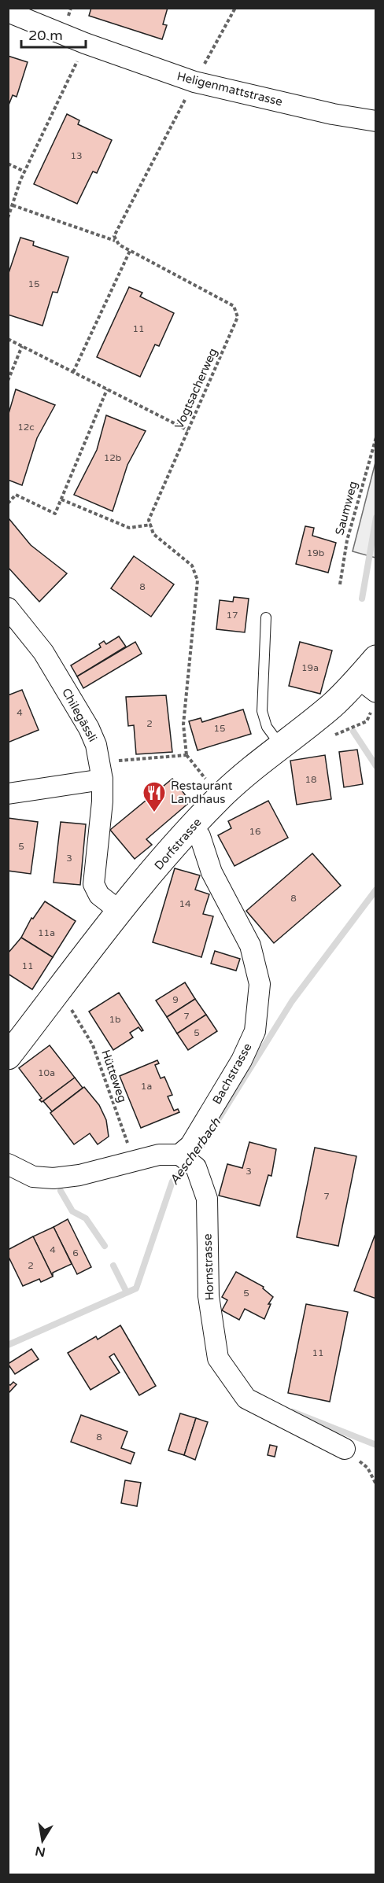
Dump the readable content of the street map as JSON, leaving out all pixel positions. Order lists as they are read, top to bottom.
{
  "streets": {
    "street": [
      "Heligenmattstrasse",
      "Chilegässli",
      "Dorfstrasse",
      "Bachstrasse",
      "Hornstrasse"
    ],
    "path": ["Vogtsacherweg", "Saumweg", "Hütteweg"]
  },
  "crossings": [
    ["Chilegässli", "Dorfstrasse"],
    ["Dorfstrasse", "Bachstrasse"],
    ["Bachstrasse", "Hornstrasse"]
  ],
  "water": ["Aescherbach"],
  "places": {
    "restaurant": ["Restaurant Landhaus"]
  },
  "house_numbers": [
    "13",
    "15",
    "11",
    "12c",
    "12b",
    "19b",
    "8",
    "17",
    "19a",
    "4",
    "2",
    "15",
    "18",
    "16",
    "5",
    "3",
    "8",
    "14",
    "11a",
    "11",
    "9",
    "7",
    "1b",
    "5",
    "10a",
    "1a",
    "3",
    "7",
    "4",
    "6",
    "2",
    "5",
    "11",
    "8"
  ],
  "scale_bar": "20 m",
  "north": "bottom"
}
